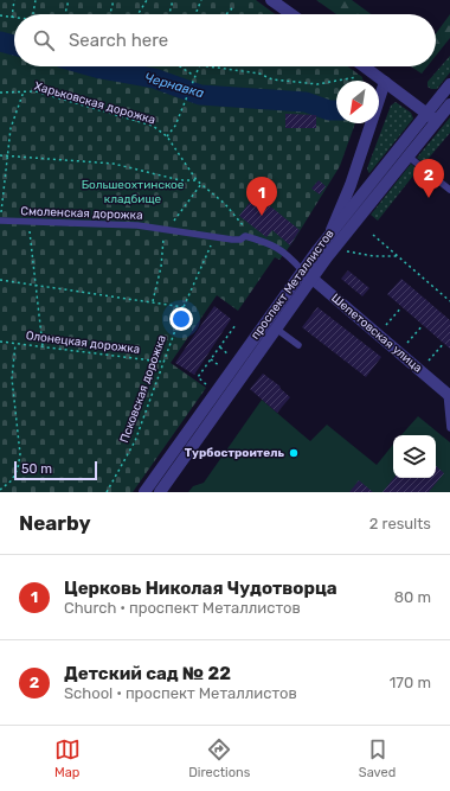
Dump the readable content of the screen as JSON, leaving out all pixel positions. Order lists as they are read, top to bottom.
{
  "streets": {
    "street": ["проспект Металлистов", "Шепетовская улица"],
    "lane": ["Смоленская дорожка"],
    "path": ["Харьковская дорожка", "Олонецкая дорожка", "Псковская дорожка"]
  },
  "crossings": [
    ["Харьковская дорожка", "Смоленская дорожка"],
    ["Смоленская дорожка", "Псковская дорожка"],
    ["проспект Металлистов", "Шепетовская улица"],
    ["Олонецкая дорожка", "Псковская дорожка"]
  ],
  "water": ["Чернавка"],
  "parks": ["Большеохтинское кладбище"],
  "places": ["Турбостроитель"],
  "scale_bar": "50 m",
  "north": "bottom left",
  "page": {
    "search": "Search here",
    "pins": ["2", "1"],
    "scale": "50 m",
    "heading": ["Nearby", "2 results"],
    "list": [
      {
        "mark": "1",
        "name": "Церковь Николая Чудотворца",
        "note": "Church · проспект Металлистов",
        "value": "80 m"
      },
      {
        "mark": "2",
        "name": "Детский сад № 22",
        "note": "School · проспект Металлистов",
        "value": "170 m"
      }
    ],
    "nav": ["Map", "Directions", "Saved"]
  }
}
